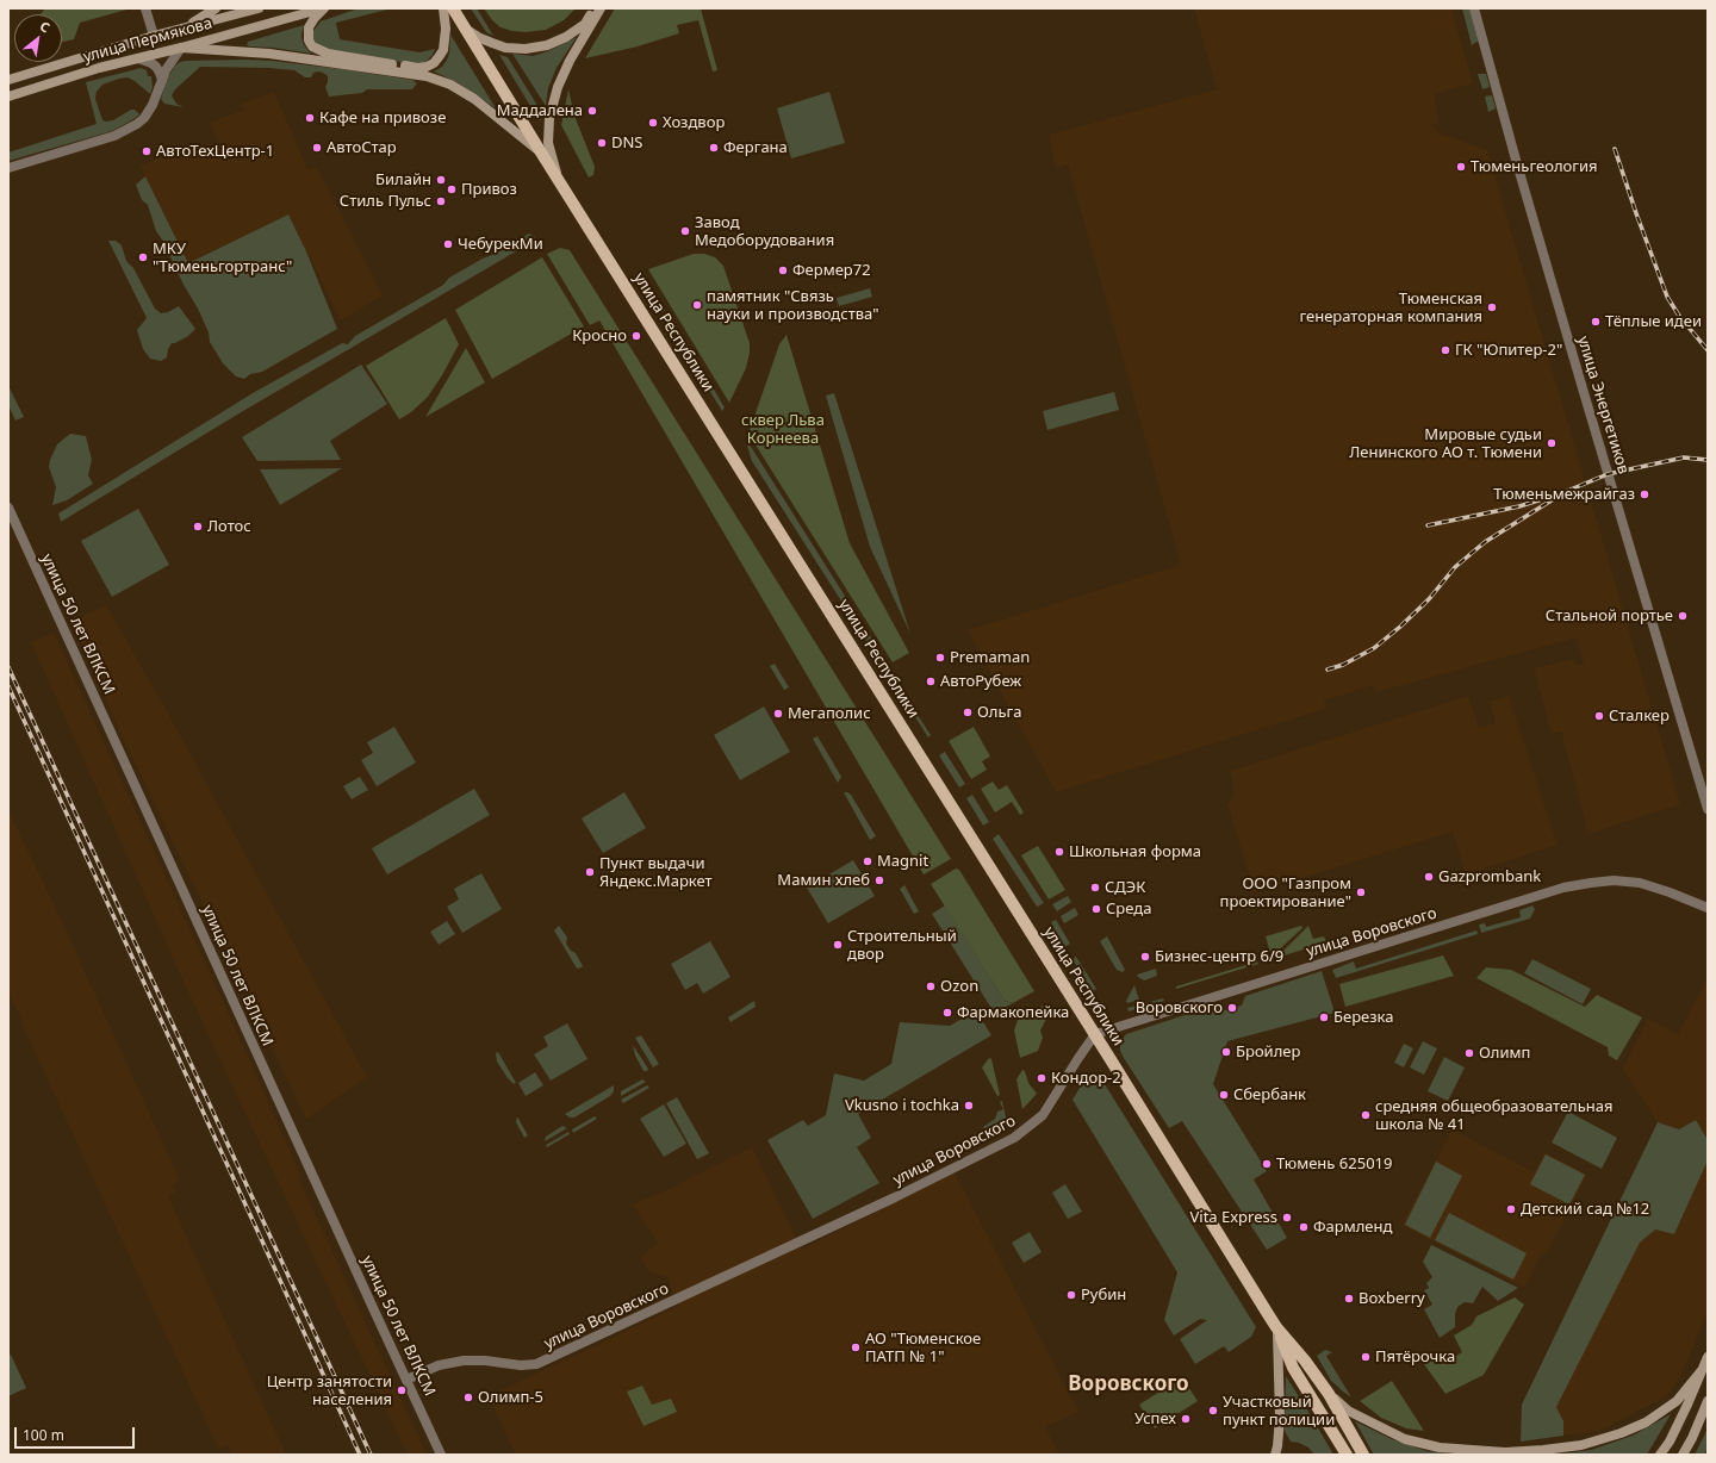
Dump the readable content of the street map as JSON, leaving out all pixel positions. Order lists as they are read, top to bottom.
{
  "streets": {
    "main road": ["улица Пермякова", "улица Республики"],
    "street": ["улица Энергетиков", "улица 50 лет ВЛКСМ", "улица Воровского"]
  },
  "crossings": [
    ["улица Республики", "улица Воровского"],
    ["улица 50 лет ВЛКСМ", "улица Воровского"]
  ],
  "districts": ["Воровского"],
  "parks": ["сквер Льва Корнеева"],
  "places": [
    "Маддалена",
    "Кафе на привозе",
    "Хоздвор",
    "DNS",
    "АвтоСтар",
    "Фергана",
    "АвтоТехЦентр-1",
    "Тюменьгеология",
    "Билайн",
    "Привоз",
    "Стиль Пульс",
    "Завод Медоборудования",
    "ЧебурекМи",
    "МКУ \"Тюменьгортранс\"",
    "Фермер72",
    "памятник \"Связь науки и производства\"",
    "Тюменская генераторная компания",
    "Тёплые идеи",
    "Кросно",
    "ГК \"Юпитер-2\"",
    "Мировые судьи Ленинского АО т. Тюмени",
    "Тюменьмежрайгаз",
    "Лотос",
    "Стальной портье",
    "Premaman",
    "АвтоРубеж",
    "Ольга",
    "Мегаполис",
    "Сталкер",
    "Школьная форма",
    "Magnit",
    "Пункт выдачи Яндекс.Маркет",
    "Gazprombank",
    "Мамин хлеб",
    "СДЭК",
    "ООО \"Газпром проектирование\"",
    "Среда",
    "Строительный двор",
    "Бизнес-центр 6/9",
    "Ozon",
    "Воровского",
    "Фармакопейка",
    "Березка",
    "Бройлер",
    "Олимп",
    "Кондор-2",
    "Сбербанк",
    "Vkusno i tochka",
    "средняя общеобразовательная школа № 41",
    "Тюмень 625019",
    "Детский сад №12",
    "Vita Express",
    "Фармленд",
    "Рубин",
    "Boxberry",
    "АО \"Тюменское ПАТП № 1\"",
    "Пятёрочка",
    "Центр занятости населения",
    "Олимп-5",
    "Участковый пункт полиции",
    "Успех"
  ],
  "scale_bar": "100 m",
  "north": "top right"
}
